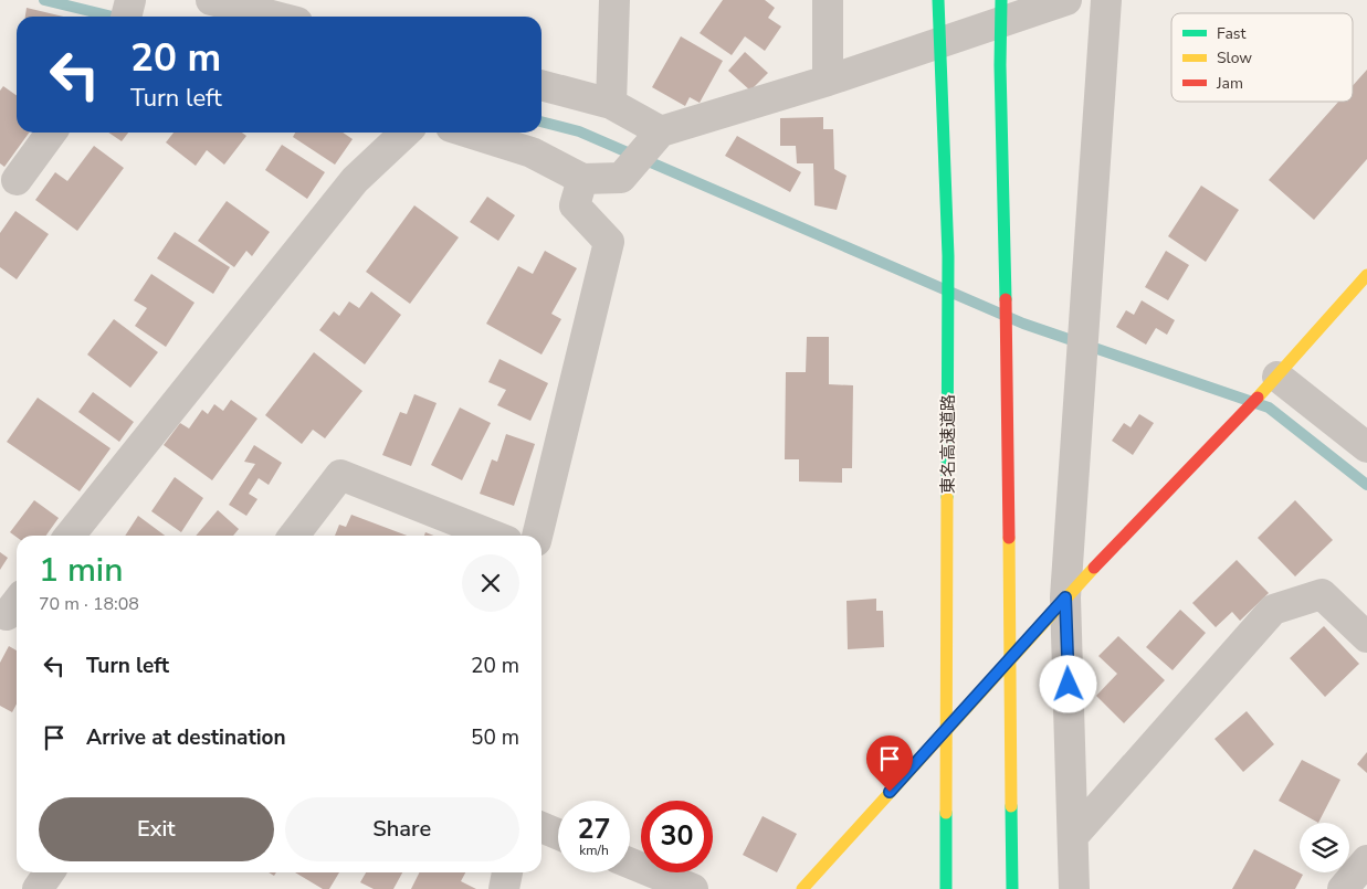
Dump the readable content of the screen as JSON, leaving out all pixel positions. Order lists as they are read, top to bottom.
{
  "streets": {
    "main road": ["東名高速道路"]
  },
  "legend": ["Fast", "Slow", "Jam"],
  "page": {
    "turn": ["20 m", "Turn left"],
    "heading": ["1 min", "70 m · 18:08"],
    "list": [
      {
        "name": "Turn left",
        "value": "20 m"
      },
      {
        "name": "Arrive at destination",
        "value": "50 m"
      }
    ],
    "buttons": ["Exit", "Share"],
    "speed": "27 km/h",
    "limit": "30"
  }
}
